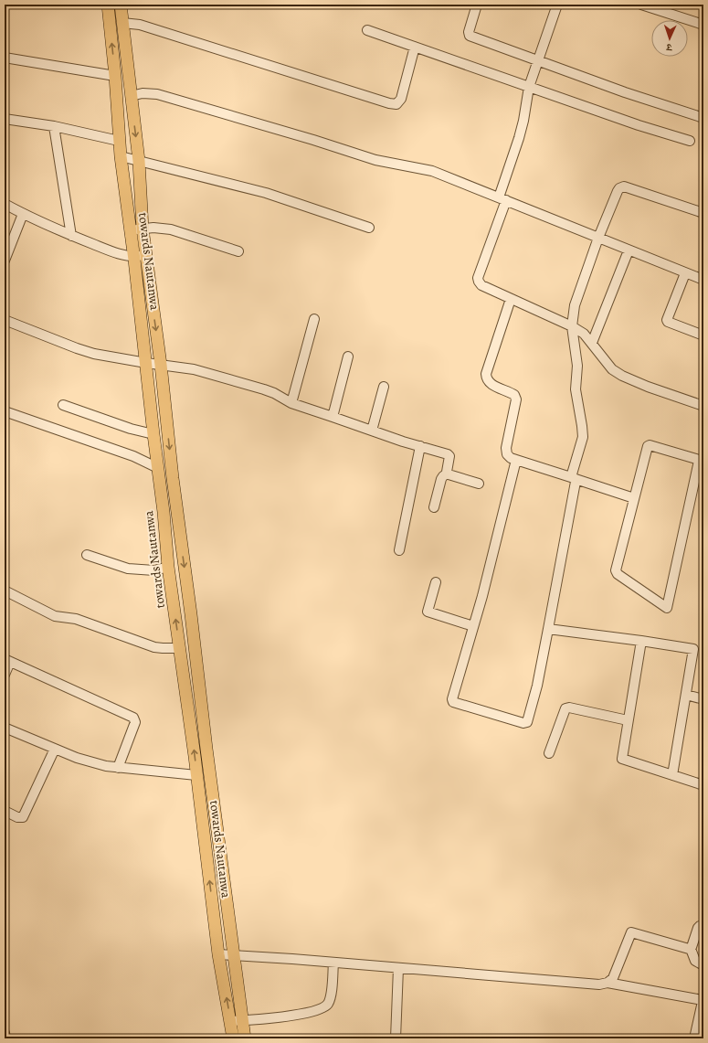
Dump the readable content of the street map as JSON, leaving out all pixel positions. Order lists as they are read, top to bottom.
{
  "streets": {
    "main road": ["towards Nautanwa"]
  },
  "north": "bottom"
}
